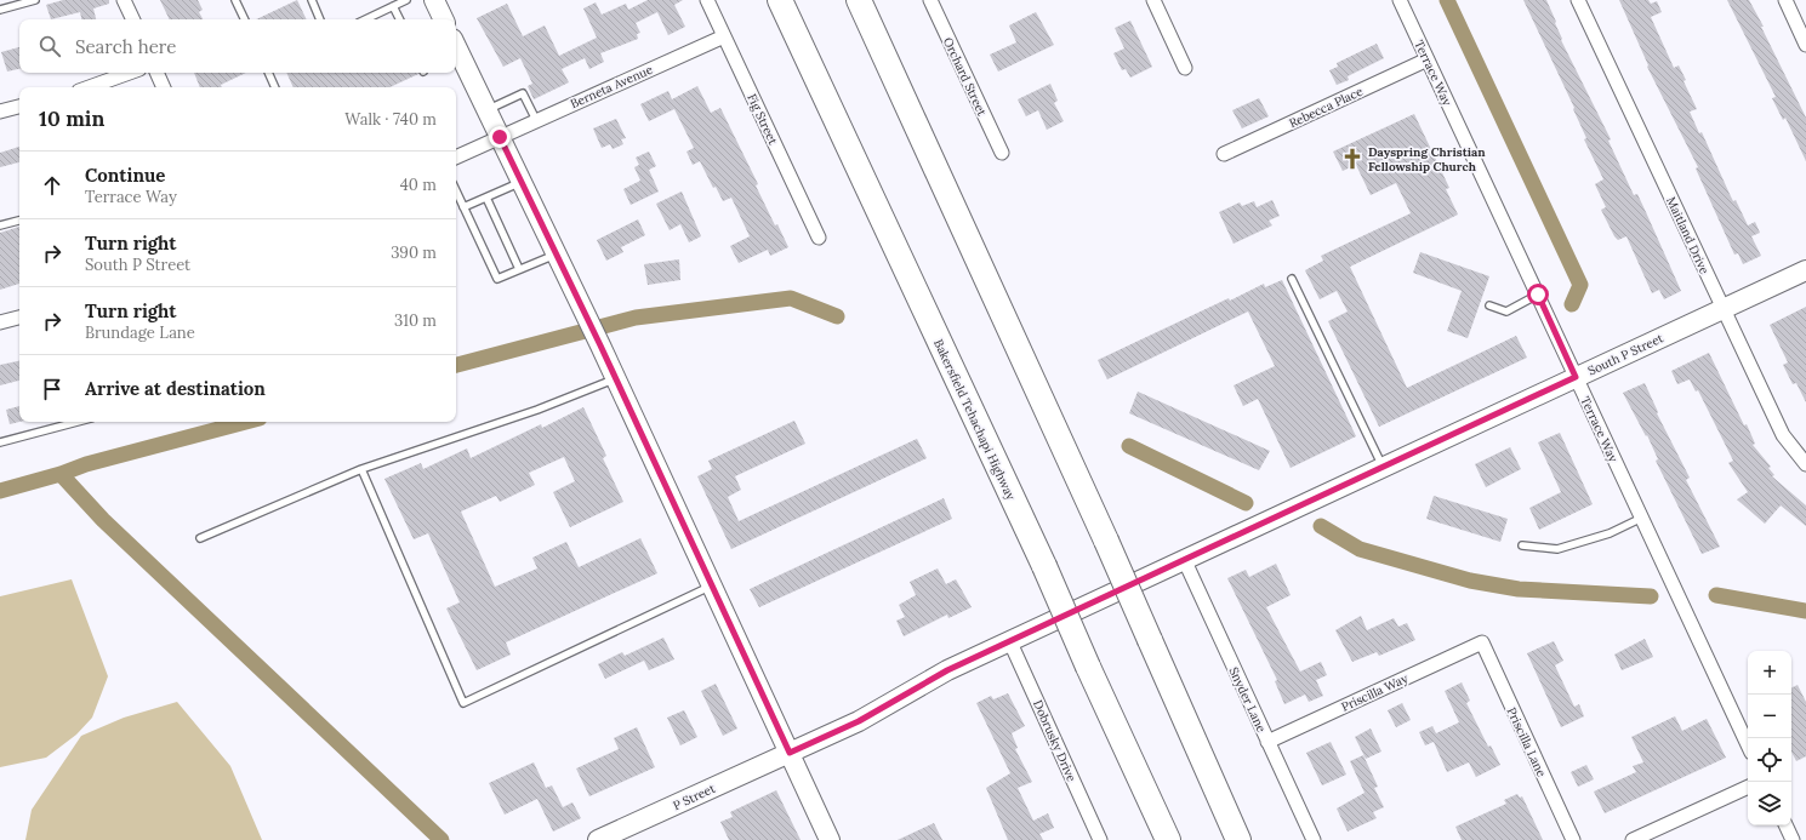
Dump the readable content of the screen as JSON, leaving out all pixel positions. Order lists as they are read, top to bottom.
{
  "streets": {
    "highway": ["Bakersfield Tehachapi Highway"],
    "street": [
      "Terrace Way",
      "Orchard Street",
      "Berneta Avenue",
      "Rebecca Place",
      "Fig Street",
      "Maitland Drive",
      "South P Street",
      "Priscilla Way",
      "Snyder Lane",
      "Dobrusky Drive",
      "Priscilla Lane",
      "P Street"
    ]
  },
  "crossings": [
    ["Terrace Way", "Rebecca Place"],
    ["Terrace Way", "South P Street"],
    ["Berneta Avenue", "Fig Street"],
    ["Maitland Drive", "South P Street"],
    ["South P Street", "Snyder Lane"],
    ["South P Street", "Dobrusky Drive"],
    ["South P Street", "P Street"],
    ["Priscilla Way", "Snyder Lane"],
    ["Priscilla Way", "Priscilla Lane"]
  ],
  "places": {
    "church": ["Dayspring Christian Fellowship Church"]
  },
  "page": {
    "search": "Search here",
    "heading": ["10 min", "Walk · 740 m"],
    "list": [
      ["Continue", "Terrace Way", "40 m"],
      ["Turn right", "South P Street", "390 m"],
      ["Turn right", "Brundage Lane", "310 m"],
      "Arrive at destination"
    ],
    "map_buttons": ["+", "−"]
  }
}
